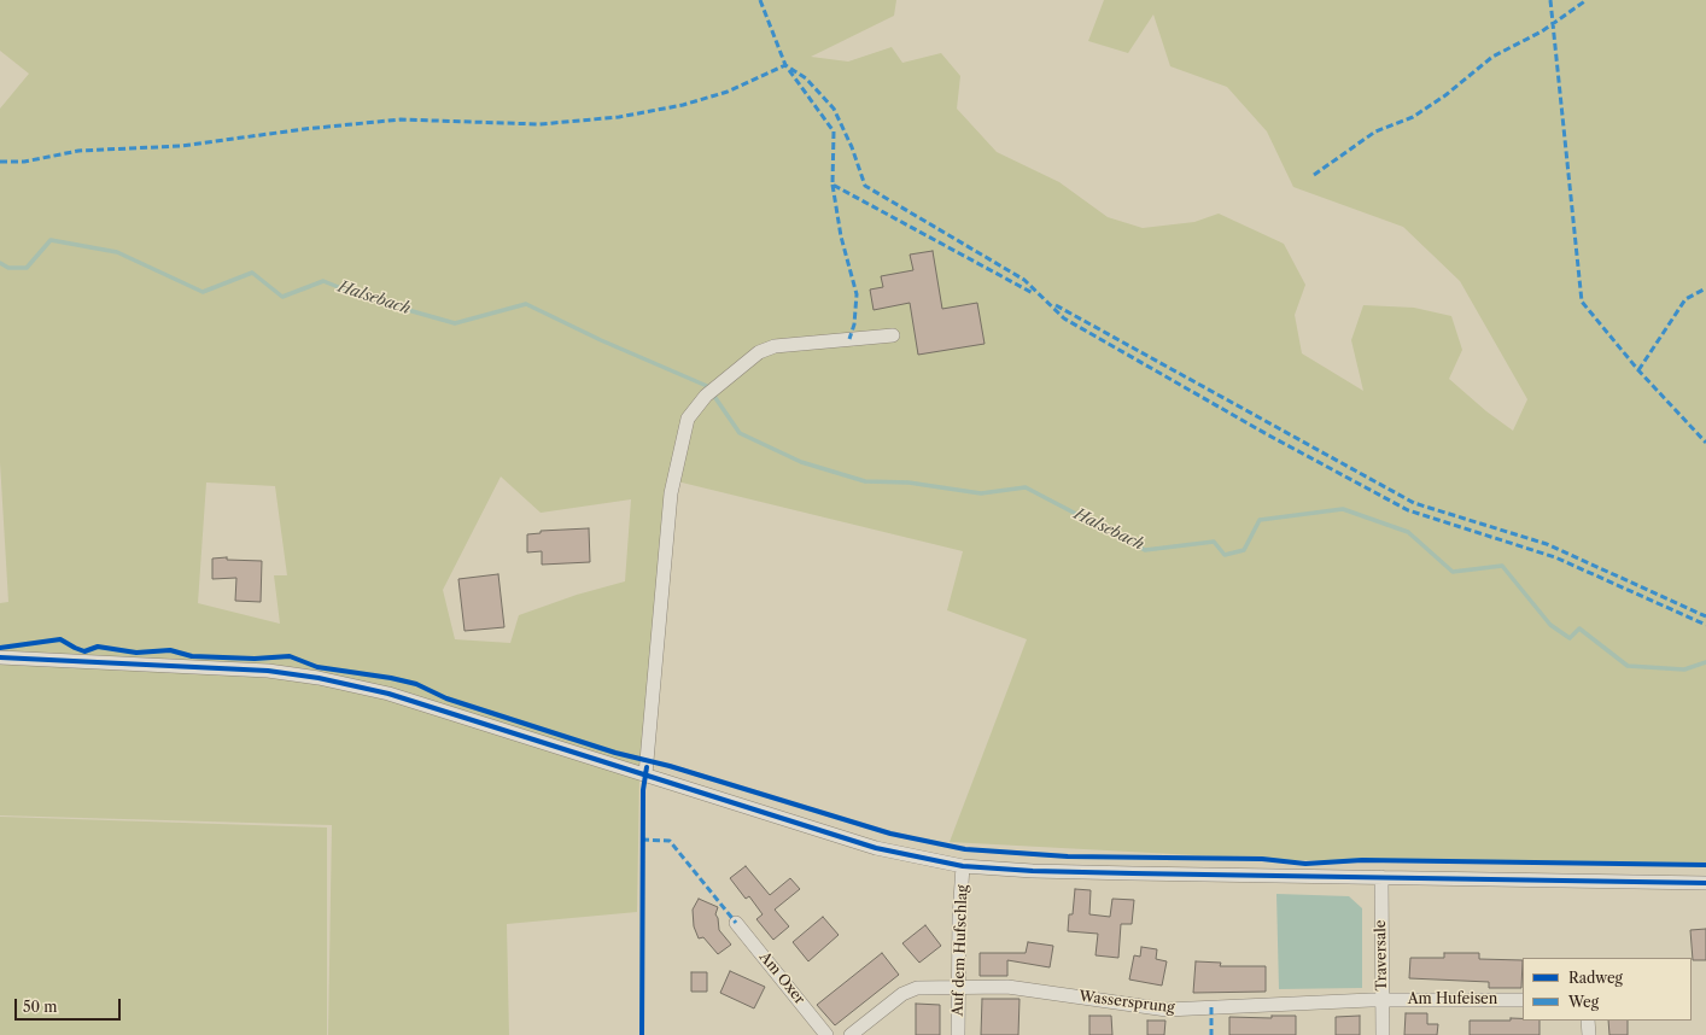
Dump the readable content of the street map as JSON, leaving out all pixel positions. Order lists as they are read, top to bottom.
{
  "streets": {
    "street": [
      "Auf dem Hufschlag",
      "Traversale",
      "Am Oxer",
      "Am Hufeisen",
      "Wassersprung"
    ]
  },
  "crossings": [
    ["Auf dem Hufschlag", "Wassersprung"],
    ["Traversale", "Am Hufeisen"],
    ["Traversale", "Wassersprung"],
    ["Am Hufeisen", "Wassersprung"]
  ],
  "water": ["Halsebach"],
  "legend": ["Radweg", "Weg"],
  "scale_bar": "50 m"
}
